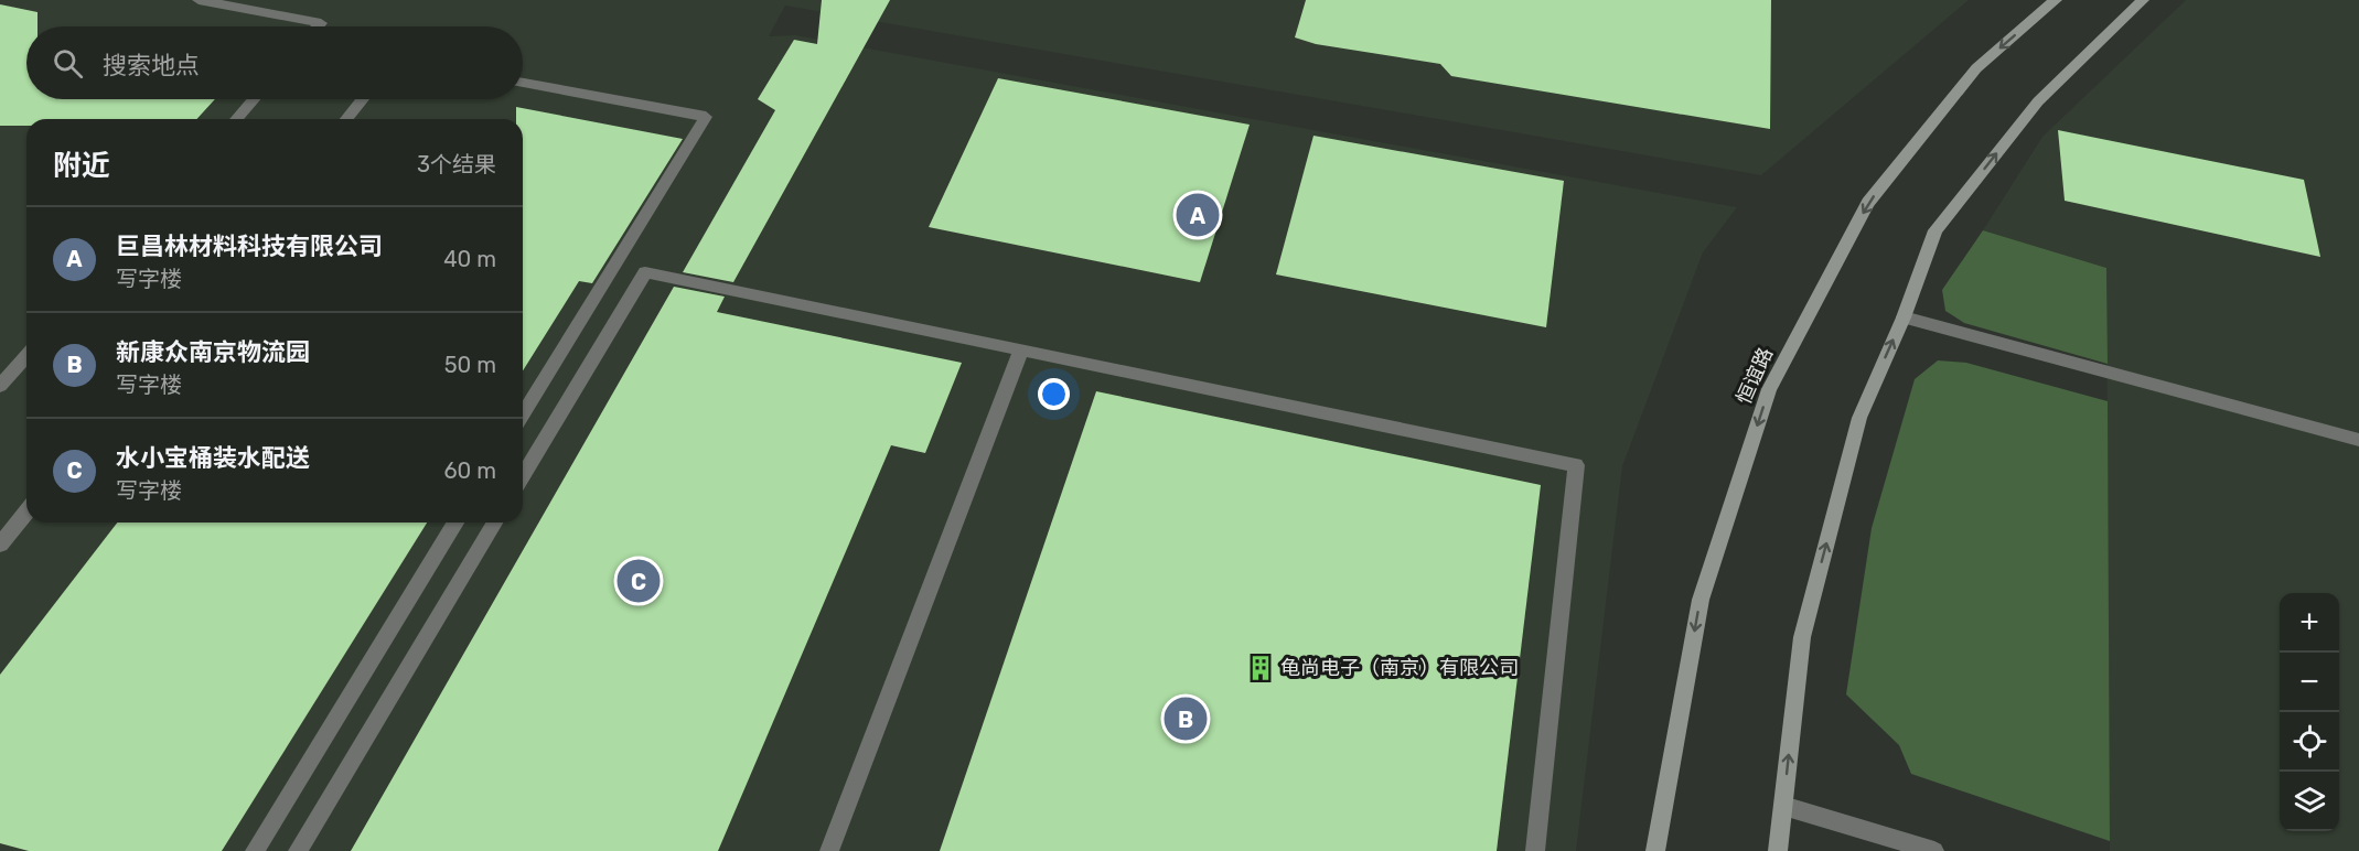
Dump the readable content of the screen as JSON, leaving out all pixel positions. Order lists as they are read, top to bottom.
{
  "streets": {
    "main road": ["恒谊路"]
  },
  "places": {
    "building": ["龟尚电子（南京）有限公司"]
  },
  "page": {
    "search": "搜索地点",
    "heading": ["附近", "3个结果"],
    "pins": ["A", "C", "B"],
    "list": [
      {
        "mark": "A",
        "name": "巨昌林材料科技有限公司",
        "note": "写字楼",
        "value": "40 m"
      },
      {
        "mark": "B",
        "name": "新康众南京物流园",
        "note": "写字楼",
        "value": "50 m"
      },
      {
        "mark": "C",
        "name": "水小宝桶装水配送",
        "note": "写字楼",
        "value": "60 m"
      }
    ],
    "map_buttons": ["+", "−"]
  }
}
